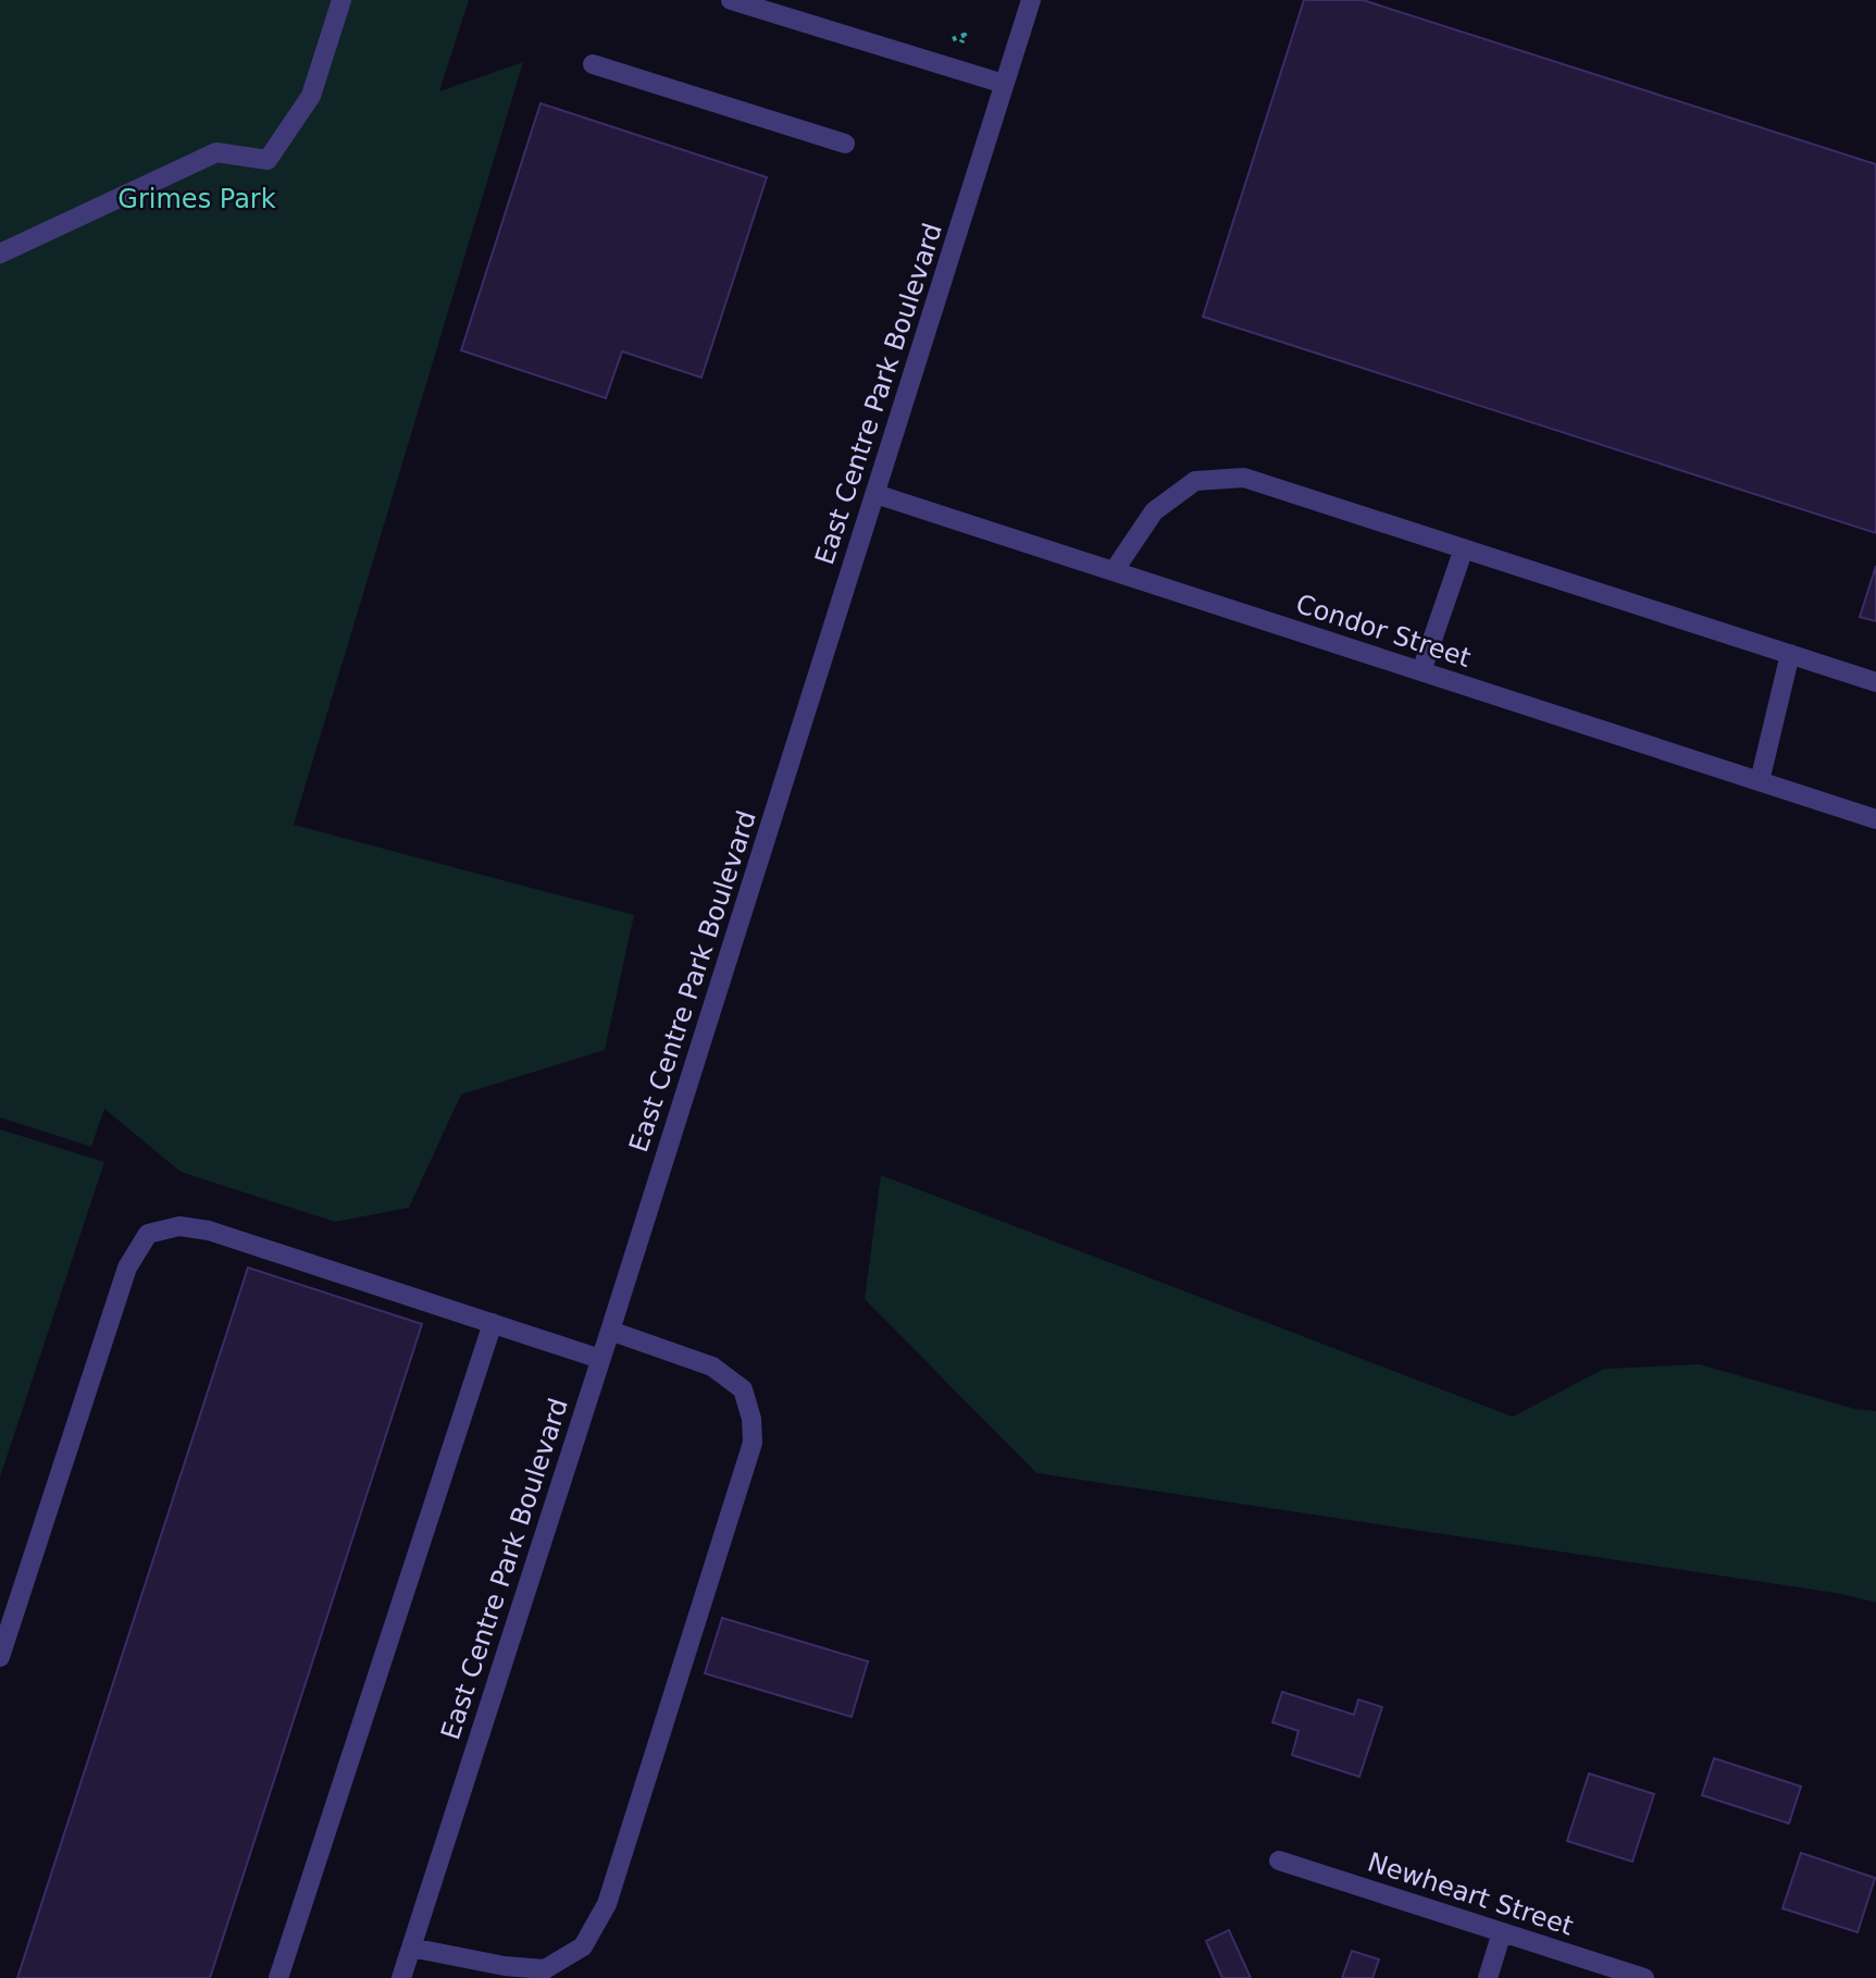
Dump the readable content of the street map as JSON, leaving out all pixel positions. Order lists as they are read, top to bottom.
{
  "streets": {
    "street": ["East Centre Park Boulevard", "Condor Street", "Newheart Street"]
  },
  "crossings": [
    ["East Centre Park Boulevard", "Condor Street"]
  ],
  "parks": ["Grimes Park"]
}
